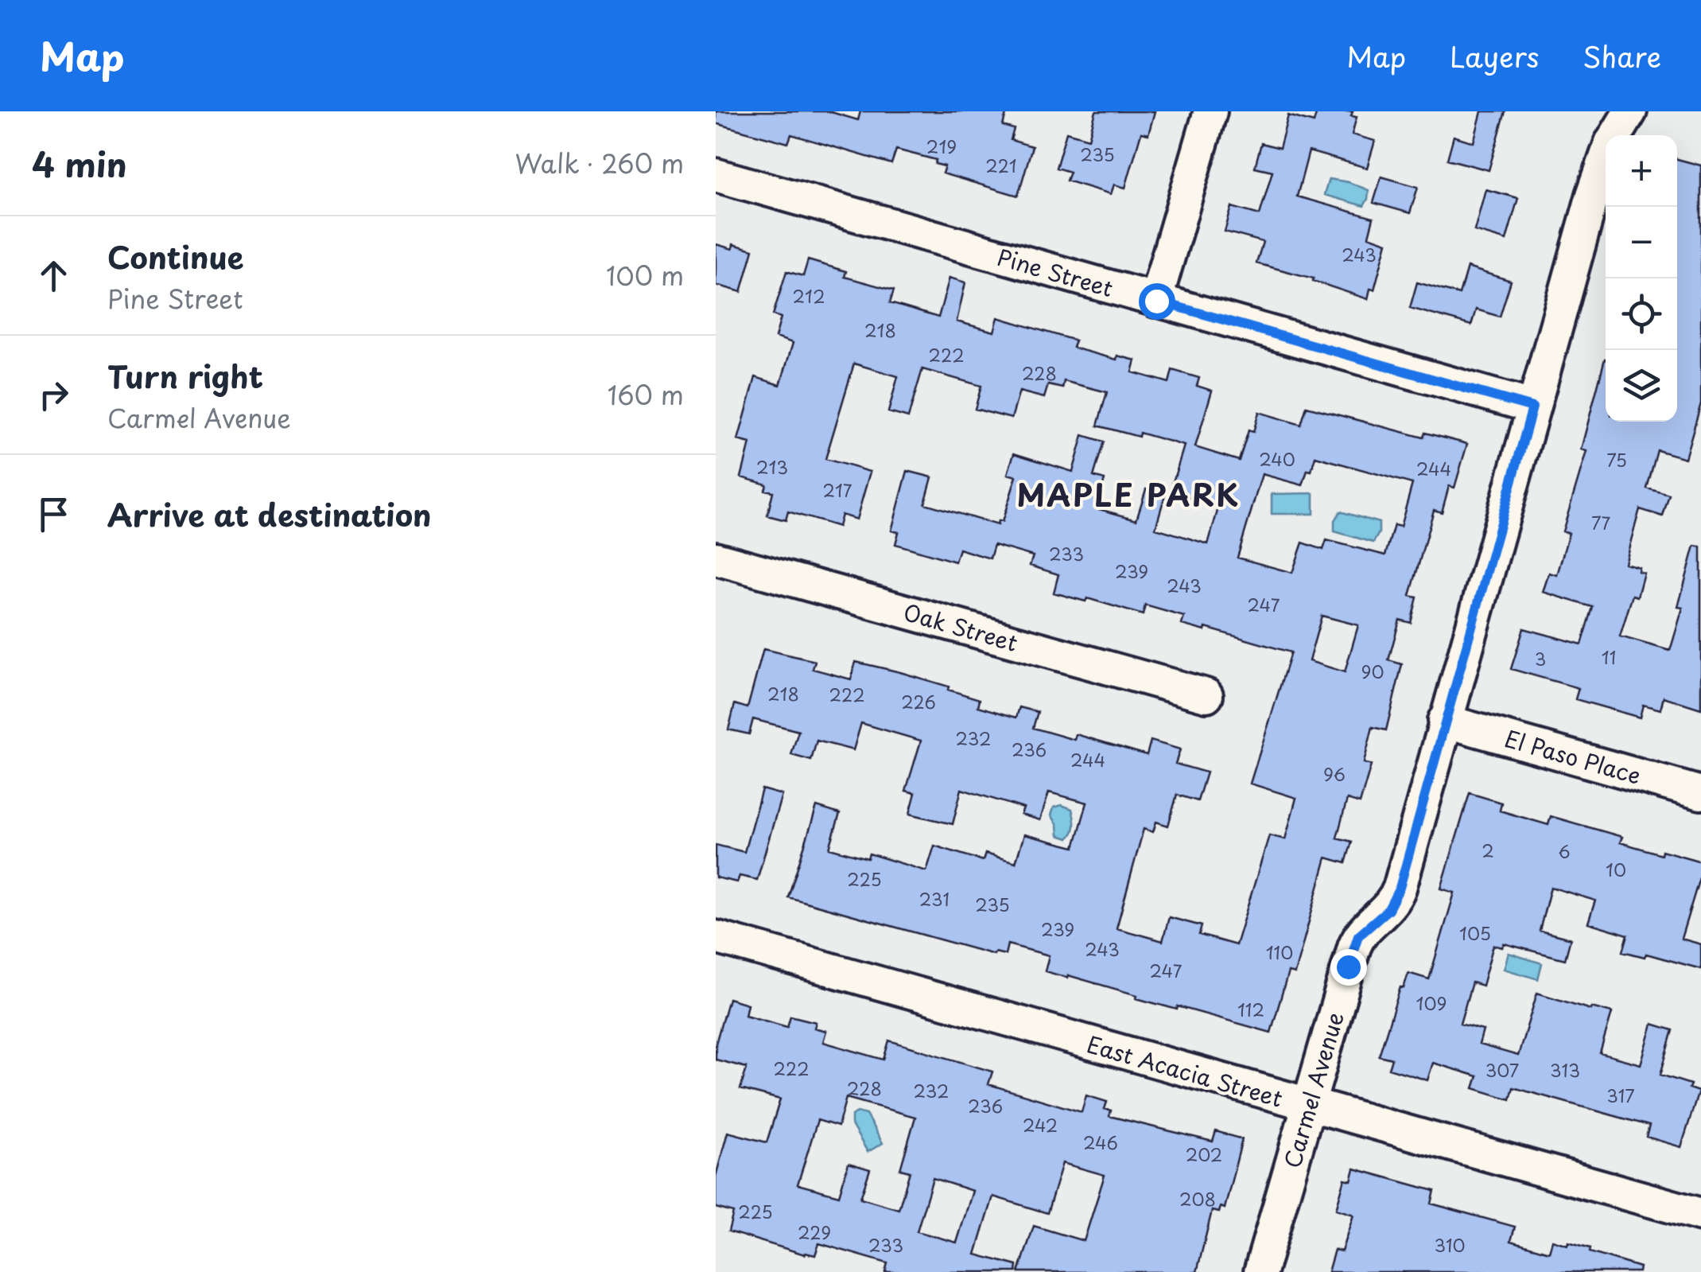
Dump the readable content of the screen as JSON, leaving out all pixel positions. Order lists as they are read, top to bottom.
{
  "streets": {
    "street": [
      "Pine Street",
      "Oak Street",
      "El Paso Place",
      "East Acacia Street",
      "Carmel Avenue"
    ]
  },
  "crossings": [
    ["Pine Street", "Carmel Avenue"],
    ["El Paso Place", "Carmel Avenue"],
    ["East Acacia Street", "Carmel Avenue"]
  ],
  "districts": ["MAPLE PARK"],
  "house_numbers": [
    "219",
    "235",
    "221",
    "243",
    "212",
    "218",
    "222",
    "228",
    "240",
    "75",
    "213",
    "244",
    "217",
    "77",
    "233",
    "239",
    "243",
    "247",
    "11",
    "3",
    "90",
    "218",
    "222",
    "226",
    "232",
    "236",
    "244",
    "96",
    "2",
    "6",
    "10",
    "225",
    "231",
    "235",
    "239",
    "105",
    "243",
    "110",
    "247",
    "109",
    "112",
    "222",
    "307",
    "313",
    "228",
    "232",
    "317",
    "236",
    "242",
    "246",
    "202",
    "208",
    "225",
    "229",
    "233",
    "310"
  ],
  "page": {
    "header": "Map",
    "nav": ["Map", "Layers", "Share"],
    "heading": ["4 min", "Walk · 260 m"],
    "map_buttons": ["+", "−"],
    "list": [
      ["Continue", "Pine Street", "100 m"],
      ["Turn right", "Carmel Avenue", "160 m"],
      "Arrive at destination"
    ]
  }
}
